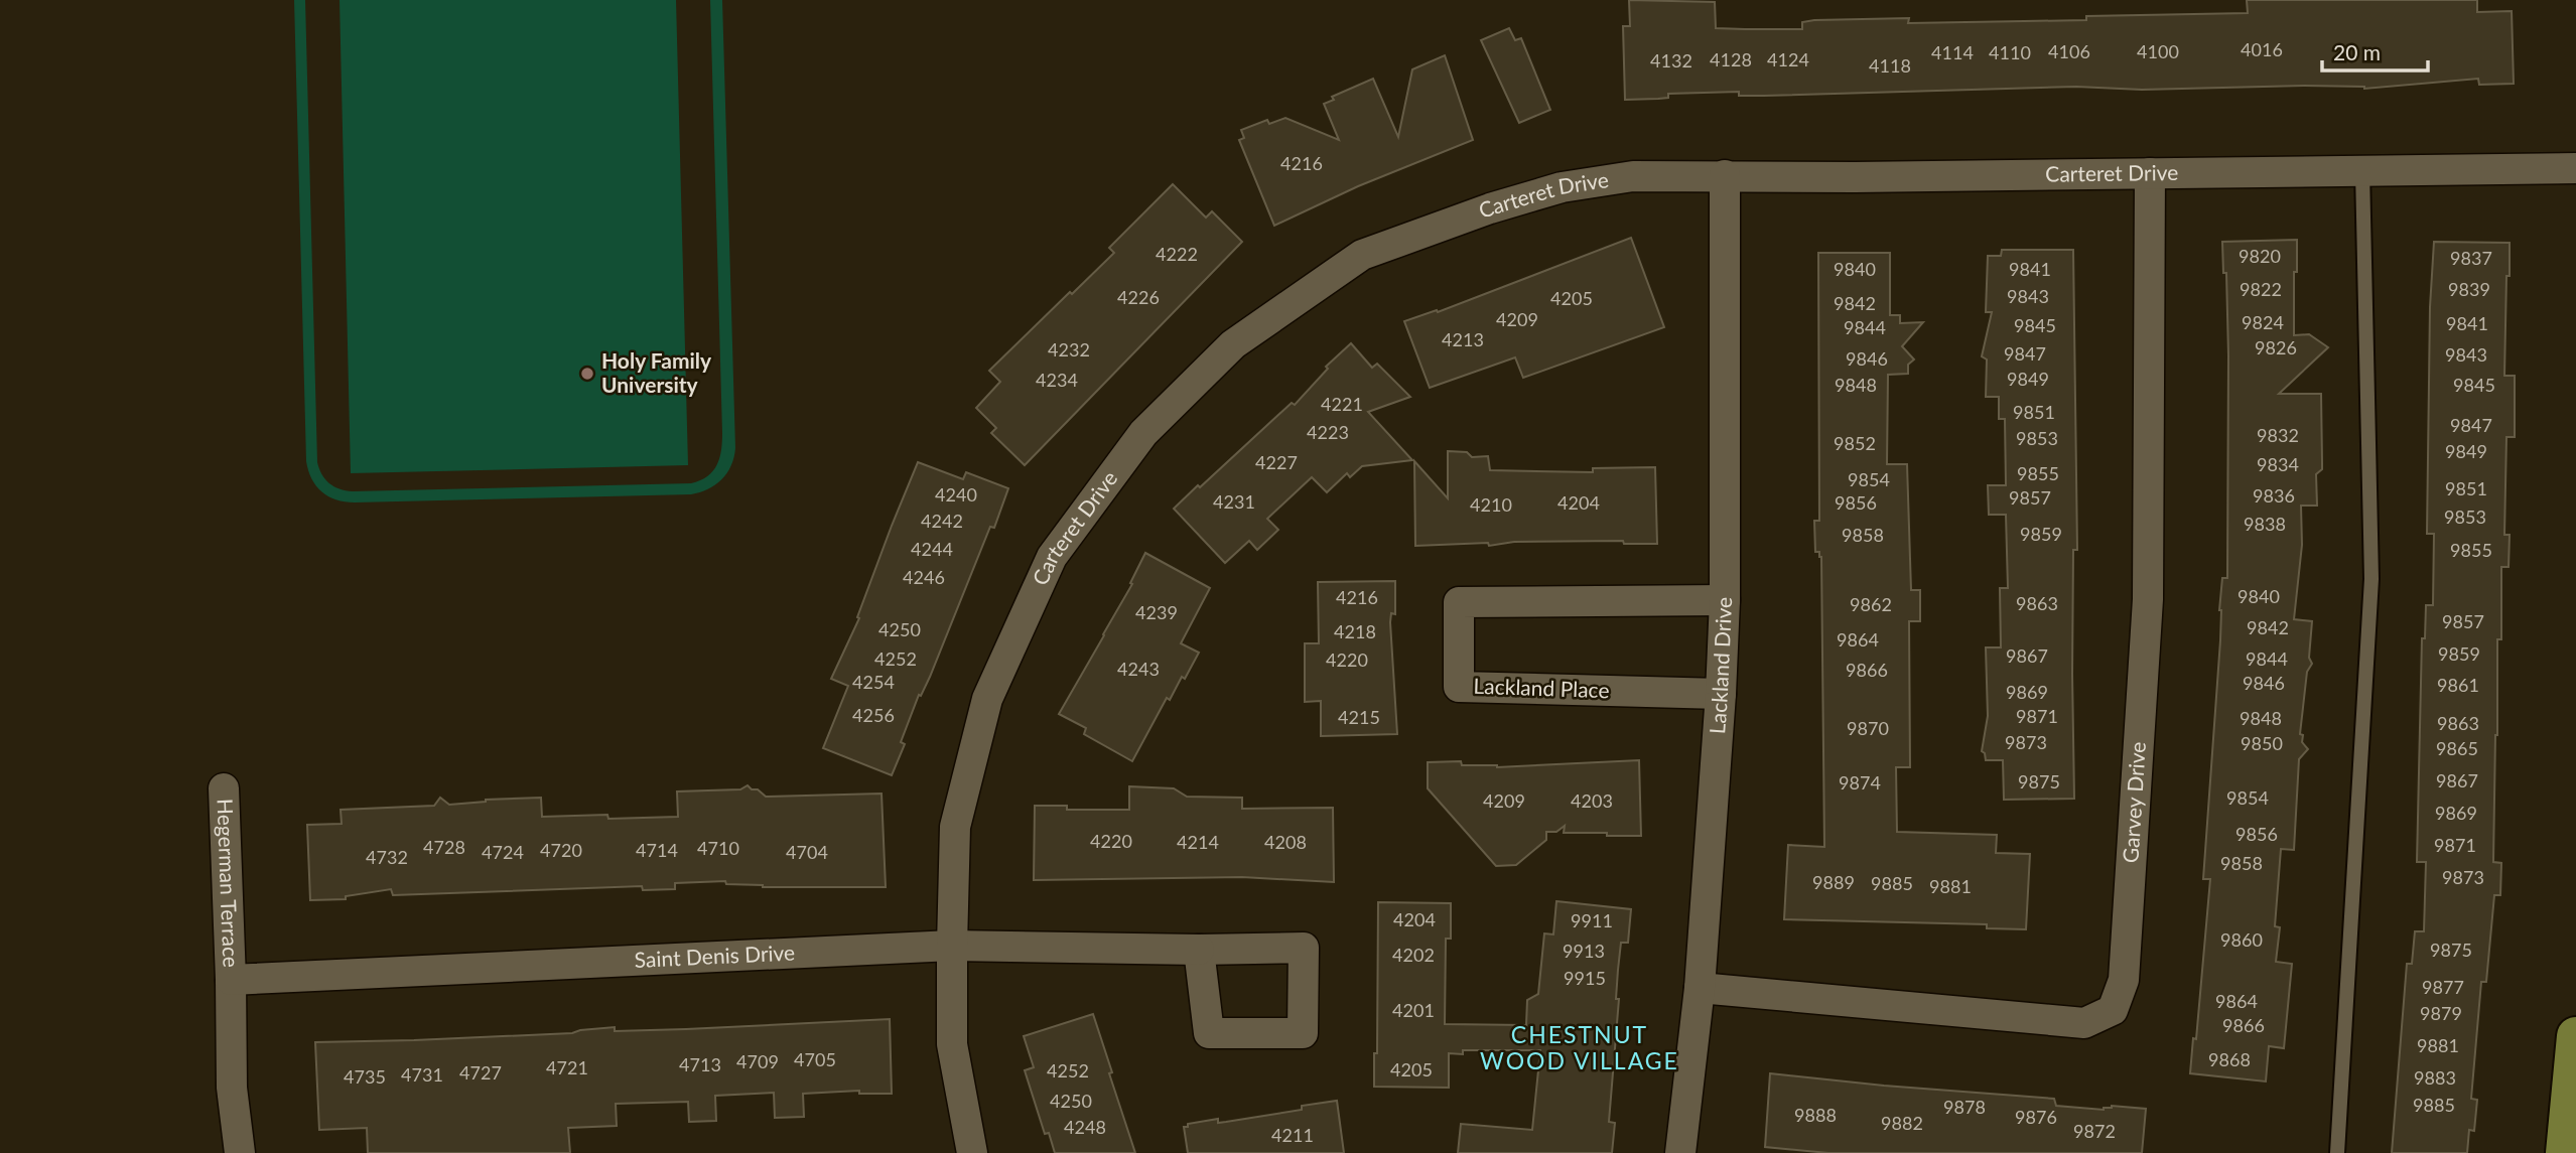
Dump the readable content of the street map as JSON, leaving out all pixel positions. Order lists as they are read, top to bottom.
{
  "streets": {
    "street": [
      "Carteret Drive",
      "Lackland Drive",
      "Lackland Place",
      "Garvey Drive",
      "Hegerman Terrace",
      "Saint Denis Drive"
    ]
  },
  "crossings": [
    ["Carteret Drive", "Lackland Drive"],
    ["Carteret Drive", "Garvey Drive"],
    ["Carteret Drive", "Saint Denis Drive"],
    ["Lackland Drive", "Lackland Place"],
    ["Lackland Drive", "Garvey Drive"],
    ["Hegerman Terrace", "Saint Denis Drive"]
  ],
  "districts": ["CHESTNUT WOOD VILLAGE"],
  "places": ["Holy Family University"],
  "house_numbers": [
    "4016",
    "4106",
    "4100",
    "4114",
    "4110",
    "4128",
    "4124",
    "4132",
    "4118",
    "4216",
    "4222",
    "9820",
    "9837",
    "9840",
    "9841",
    "9822",
    "9839",
    "9843",
    "4226",
    "4205",
    "9842",
    "4209",
    "9824",
    "9841",
    "9845",
    "9844",
    "4213",
    "9826",
    "4232",
    "9847",
    "9843",
    "9846",
    "9849",
    "4234",
    "9848",
    "9845",
    "4221",
    "9851",
    "9847",
    "4223",
    "9832",
    "9853",
    "9852",
    "9849",
    "4227",
    "9834",
    "9855",
    "9854",
    "9851",
    "4240",
    "9836",
    "9857",
    "4231",
    "4204",
    "9856",
    "4210",
    "9853",
    "4242",
    "9838",
    "9859",
    "9858",
    "4244",
    "9855",
    "4246",
    "9840",
    "4216",
    "9863",
    "9862",
    "4239",
    "9857",
    "9842",
    "4250",
    "4218",
    "9864",
    "9859",
    "9867",
    "4252",
    "9844",
    "4220",
    "4243",
    "9866",
    "4254",
    "9846",
    "9861",
    "9869",
    "4256",
    "9871",
    "4215",
    "9848",
    "9863",
    "9870",
    "9873",
    "9850",
    "9865",
    "9867",
    "9875",
    "9874",
    "9854",
    "4209",
    "4203",
    "9869",
    "9856",
    "4220",
    "4214",
    "4208",
    "9871",
    "4728",
    "4710",
    "4720",
    "4714",
    "4724",
    "4704",
    "4732",
    "9858",
    "9873",
    "9889",
    "9885",
    "9881",
    "4204",
    "9911",
    "9860",
    "9875",
    "9913",
    "4202",
    "9915",
    "9877",
    "9864",
    "4201",
    "9879",
    "9866",
    "9881",
    "4705",
    "9868",
    "4709",
    "4713",
    "4721",
    "4205",
    "4252",
    "4727",
    "4731",
    "4735",
    "9883",
    "4250",
    "9885",
    "9878",
    "9888",
    "9876",
    "9882",
    "4248",
    "9872",
    "4211"
  ],
  "scale_bar": "20 m"
}
